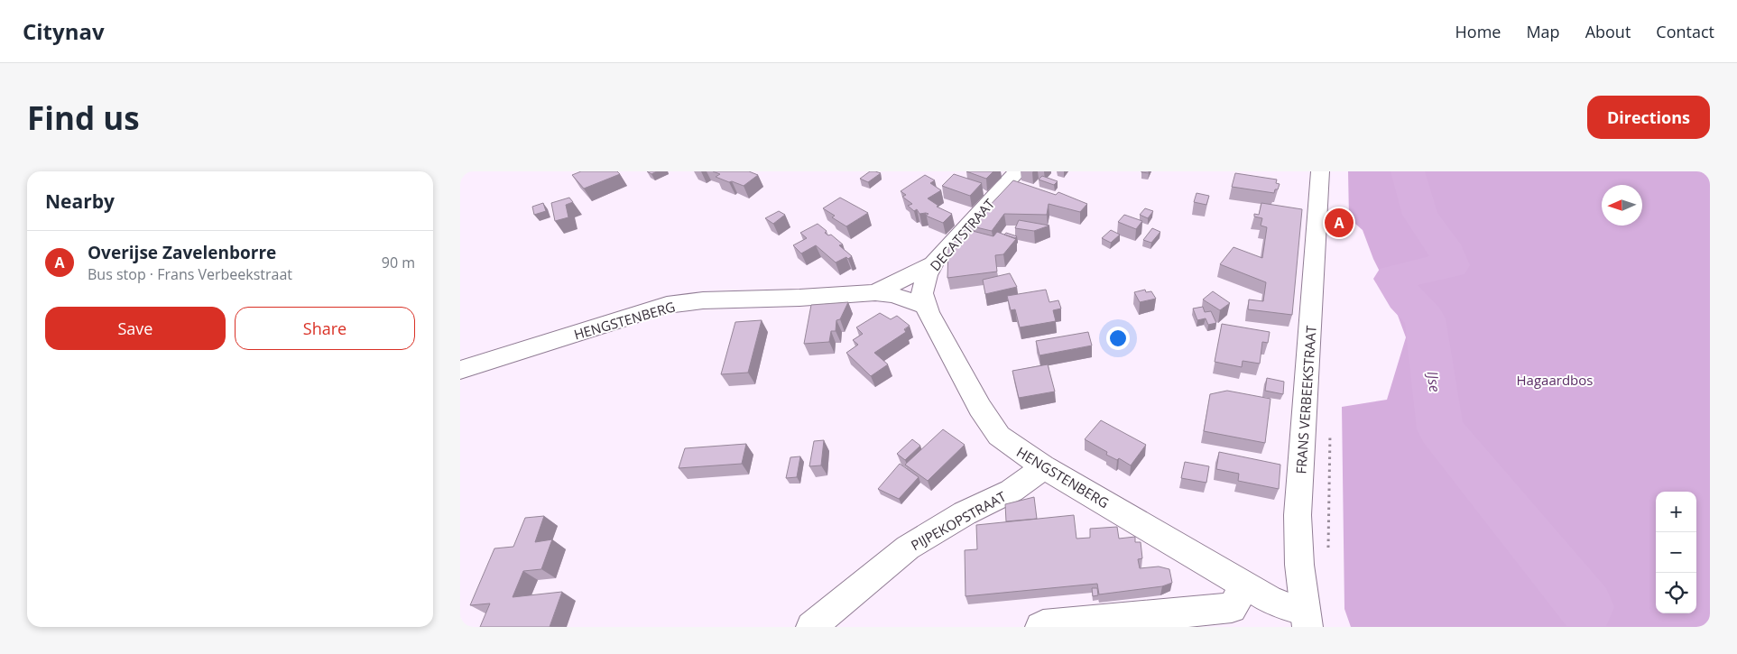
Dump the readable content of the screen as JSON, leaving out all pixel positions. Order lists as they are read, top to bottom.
{
  "streets": {
    "street": [
      "DECATSTRAAT",
      "HENGSTENBERG",
      "FRANS VERBEEKSTRAAT",
      "PIJPEKOPSTRAAT"
    ]
  },
  "crossings": [
    ["DECATSTRAAT", "HENGSTENBERG"],
    ["HENGSTENBERG", "FRANS VERBEEKSTRAAT"],
    ["HENGSTENBERG", "PIJPEKOPSTRAAT"]
  ],
  "water": ["IJse"],
  "parks": ["Hagaardbos"],
  "north": "left",
  "page": {
    "header": "Citynav",
    "nav": [
      "Home",
      "Map",
      "About",
      "Contact"
    ],
    "buttons": [
      "Directions",
      ["Save", "Share"]
    ],
    "title": "Find us",
    "heading": "Nearby",
    "pins": "A",
    "list": [
      {
        "mark": "A",
        "name": "Overijse Zavelenborre",
        "note": "Bus stop · Frans Verbeekstraat",
        "value": "90 m"
      }
    ],
    "map_buttons": ["+", "−"]
  }
}
